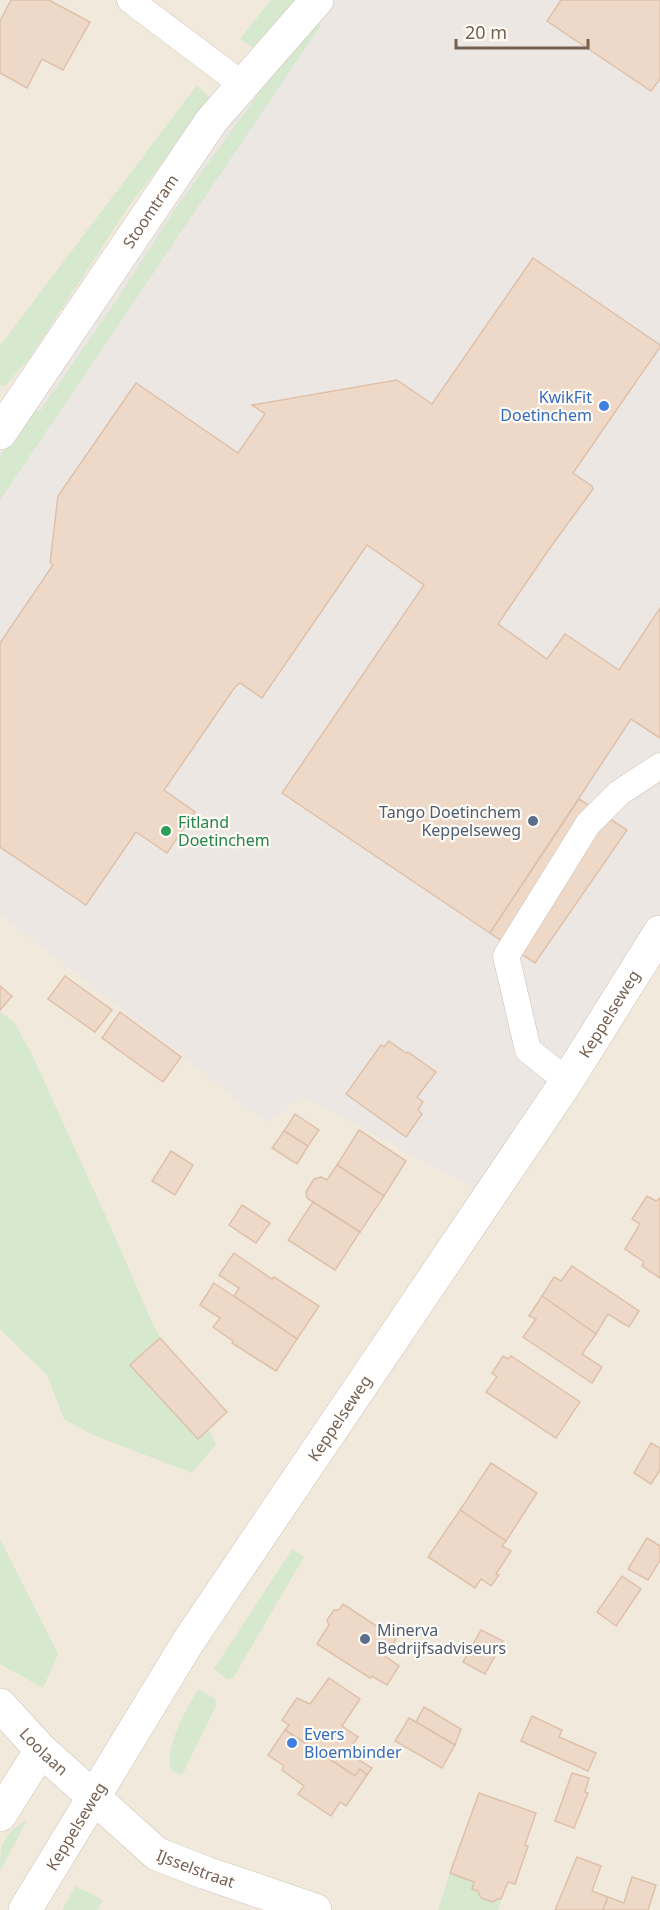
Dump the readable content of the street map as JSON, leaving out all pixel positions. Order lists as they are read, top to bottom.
{
  "streets": {
    "main road": [
      "Stoomtram",
      "Keppelseweg",
      "Loolaan",
      "IJsselstraat"
    ]
  },
  "crossings": [
    ["Keppelseweg", "Loolaan"],
    ["Keppelseweg", "IJsselstraat"],
    ["Loolaan", "IJsselstraat"]
  ],
  "places": [
    "KwikFit Doetinchem",
    "Tango Doetinchem Keppelseweg",
    "Fitland Doetinchem",
    "Minerva Bedrijfsadviseurs",
    "Evers Bloembinder"
  ],
  "scale_bar": "20 m"
}
